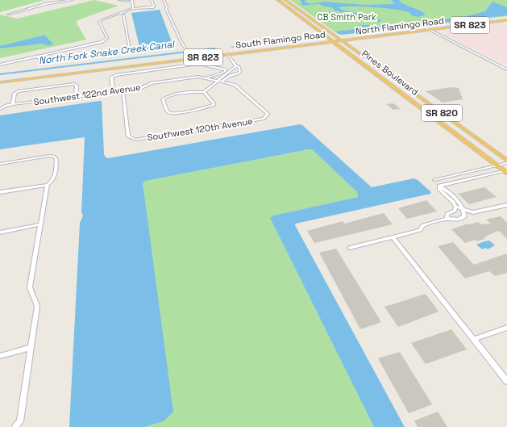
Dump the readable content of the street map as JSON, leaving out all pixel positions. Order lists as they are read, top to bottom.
{
  "streets": {
    "highway": [
      "SR 823",
      "North Flamingo Road",
      "South Flamingo Road",
      "Pines Boulevard",
      "SR 820"
    ],
    "street": ["Southwest 122nd Avenue", "Southwest 120th Avenue"]
  },
  "crossings": [
    ["North Flamingo Road", "South Flamingo Road"],
    ["North Flamingo Road", "Pines Boulevard"],
    ["South Flamingo Road", "Pines Boulevard"],
    ["Southwest 122nd Avenue", "Southwest 120th Avenue"]
  ],
  "water": ["North Fork Snake Creek Canal"],
  "parks": ["CB Smith Park"]
}
